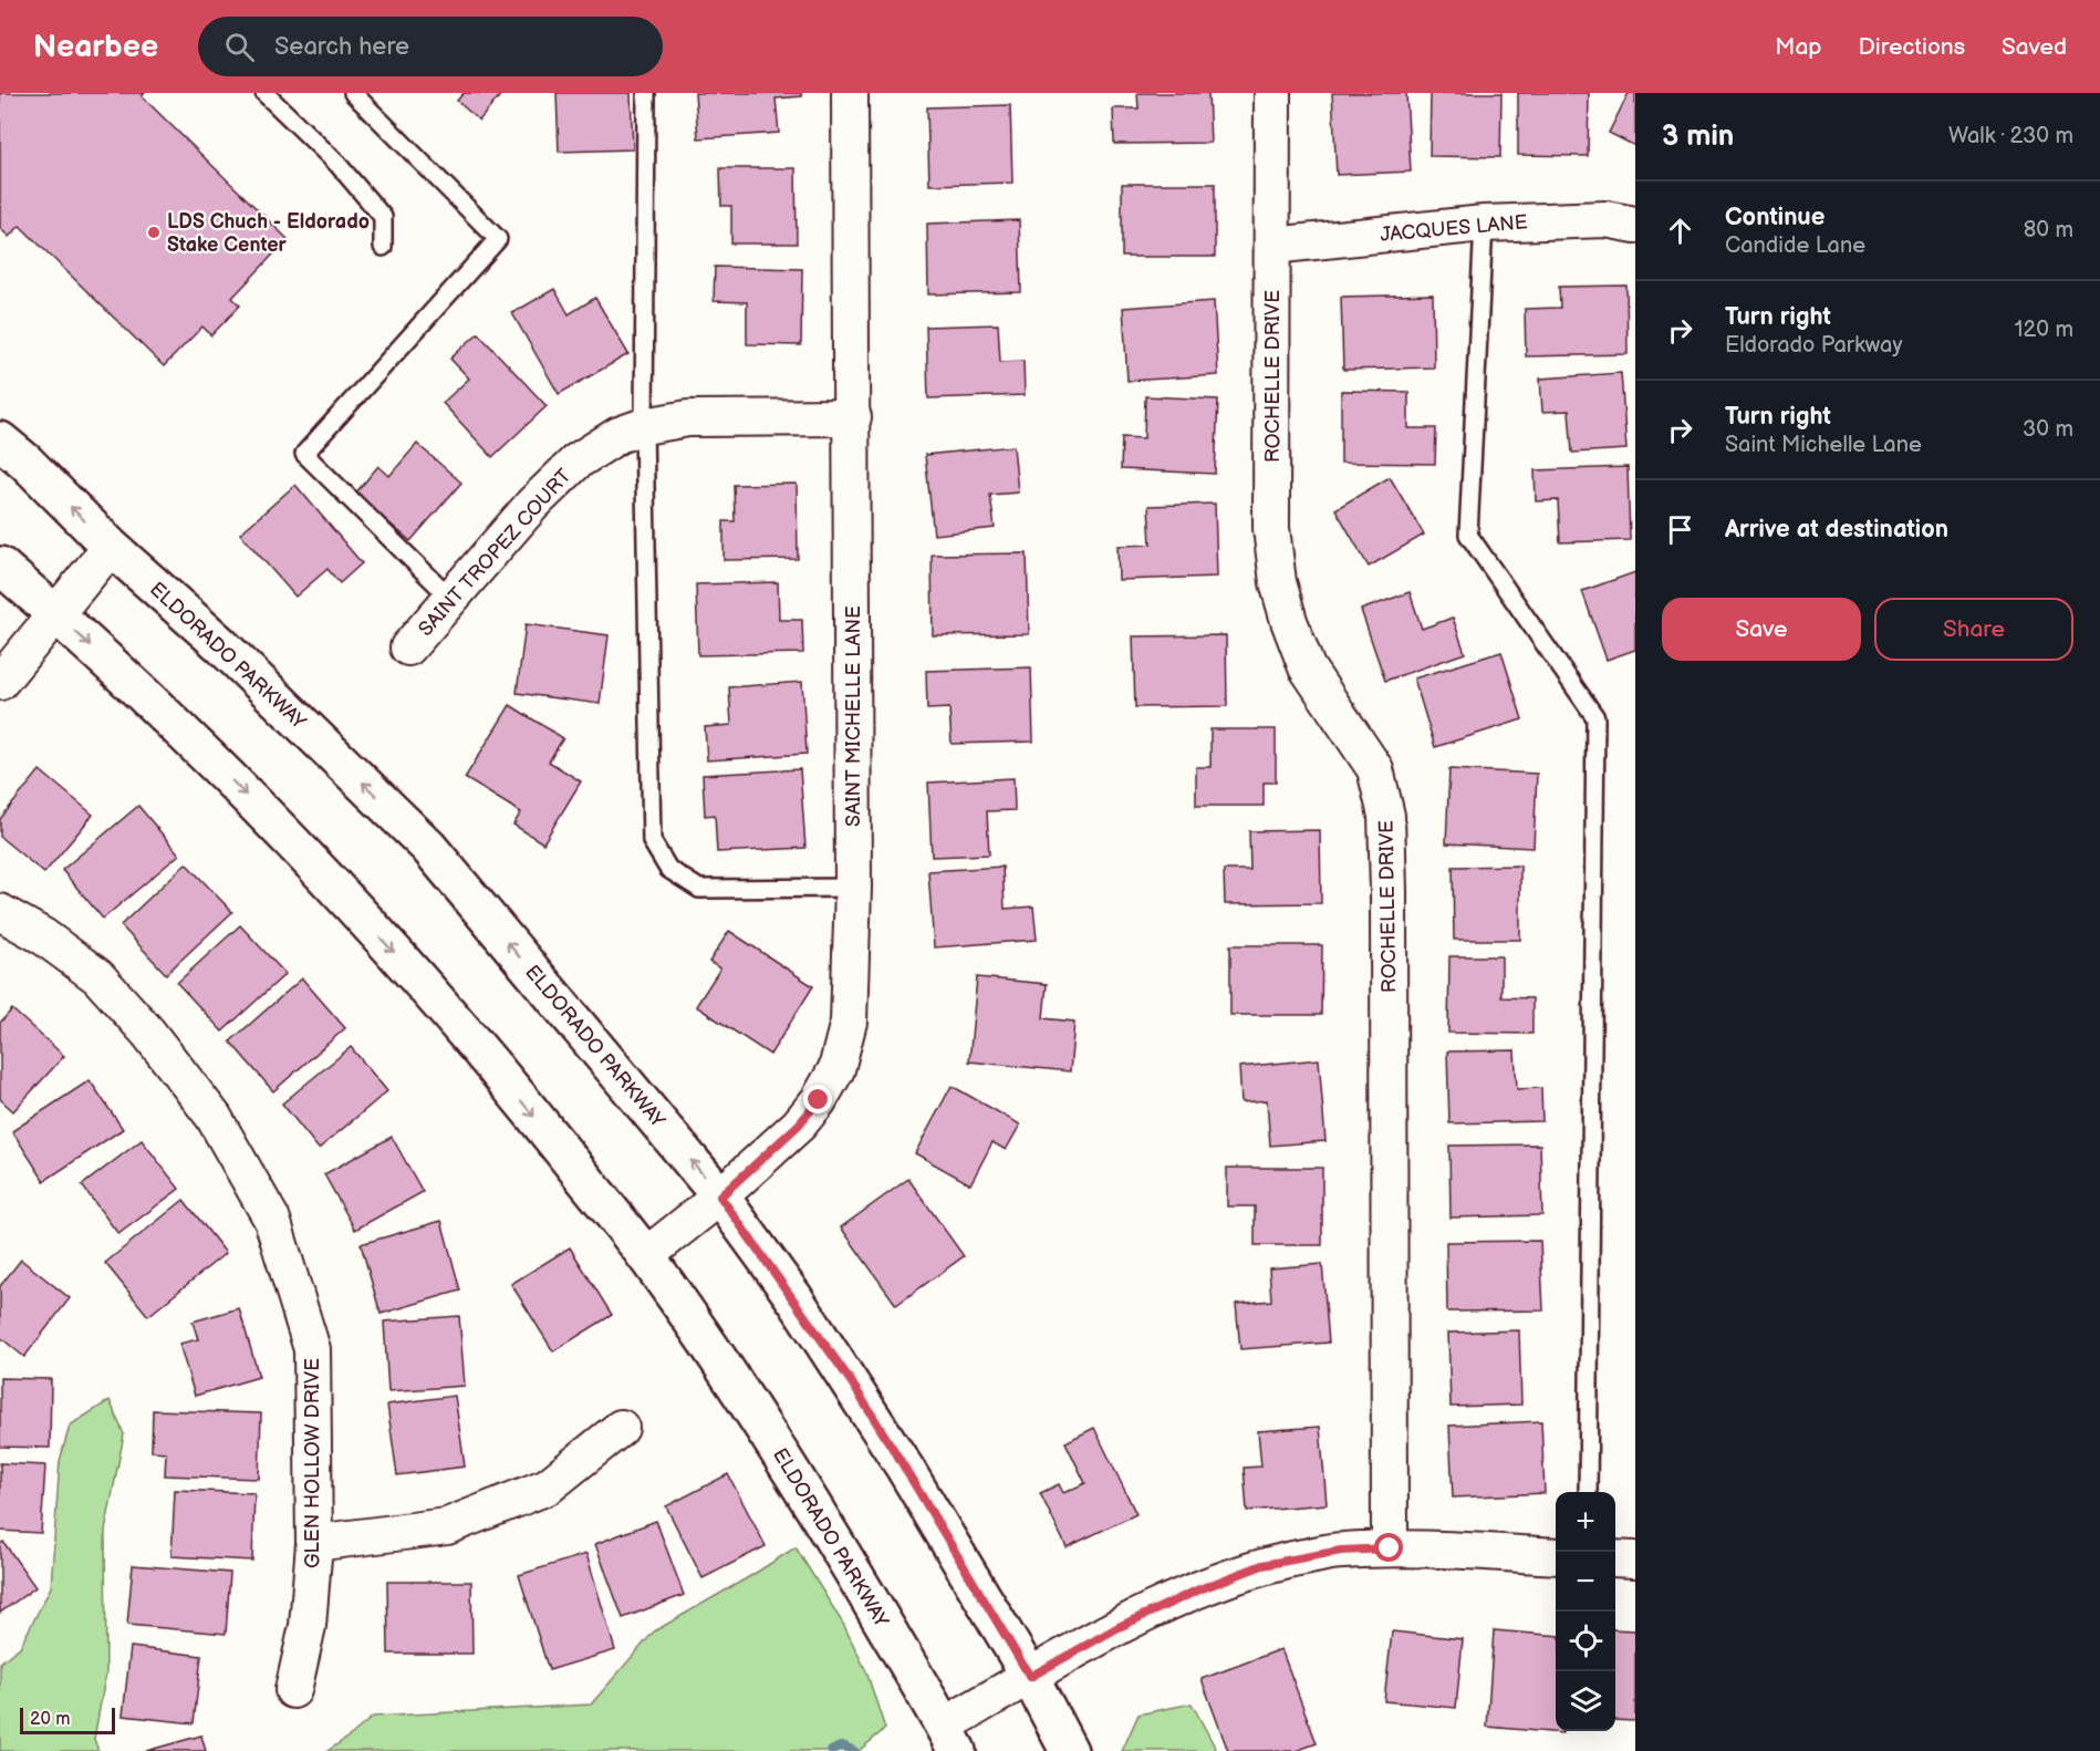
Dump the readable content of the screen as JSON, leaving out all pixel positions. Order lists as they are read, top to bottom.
{
  "streets": {
    "main road": ["ELDORADO PARKWAY"],
    "street": [
      "JACQUES LANE",
      "ROCHELLE DRIVE",
      "SAINT TROPEZ COURT",
      "SAINT MICHELLE LANE",
      "GLEN HOLLOW DRIVE"
    ]
  },
  "crossings": [
    ["JACQUES LANE", "ROCHELLE DRIVE"],
    ["SAINT TROPEZ COURT", "SAINT MICHELLE LANE"],
    ["ELDORADO PARKWAY", "SAINT MICHELLE LANE"]
  ],
  "places": ["LDS Chuch - Eldorado Stake Center"],
  "scale_bar": "20 m",
  "page": {
    "header": "Nearbee",
    "search": "Search here",
    "nav": ["Map", "Directions", "Saved"],
    "heading": ["3 min", "Walk · 230 m"],
    "list": [
      ["Continue", "Candide Lane", "80 m"],
      ["Turn right", "Eldorado Parkway", "120 m"],
      ["Turn right", "Saint Michelle Lane", "30 m"],
      "Arrive at destination"
    ],
    "buttons": ["Save", "Share"],
    "map_buttons": ["+", "−"],
    "scale": "20 m"
  }
}
